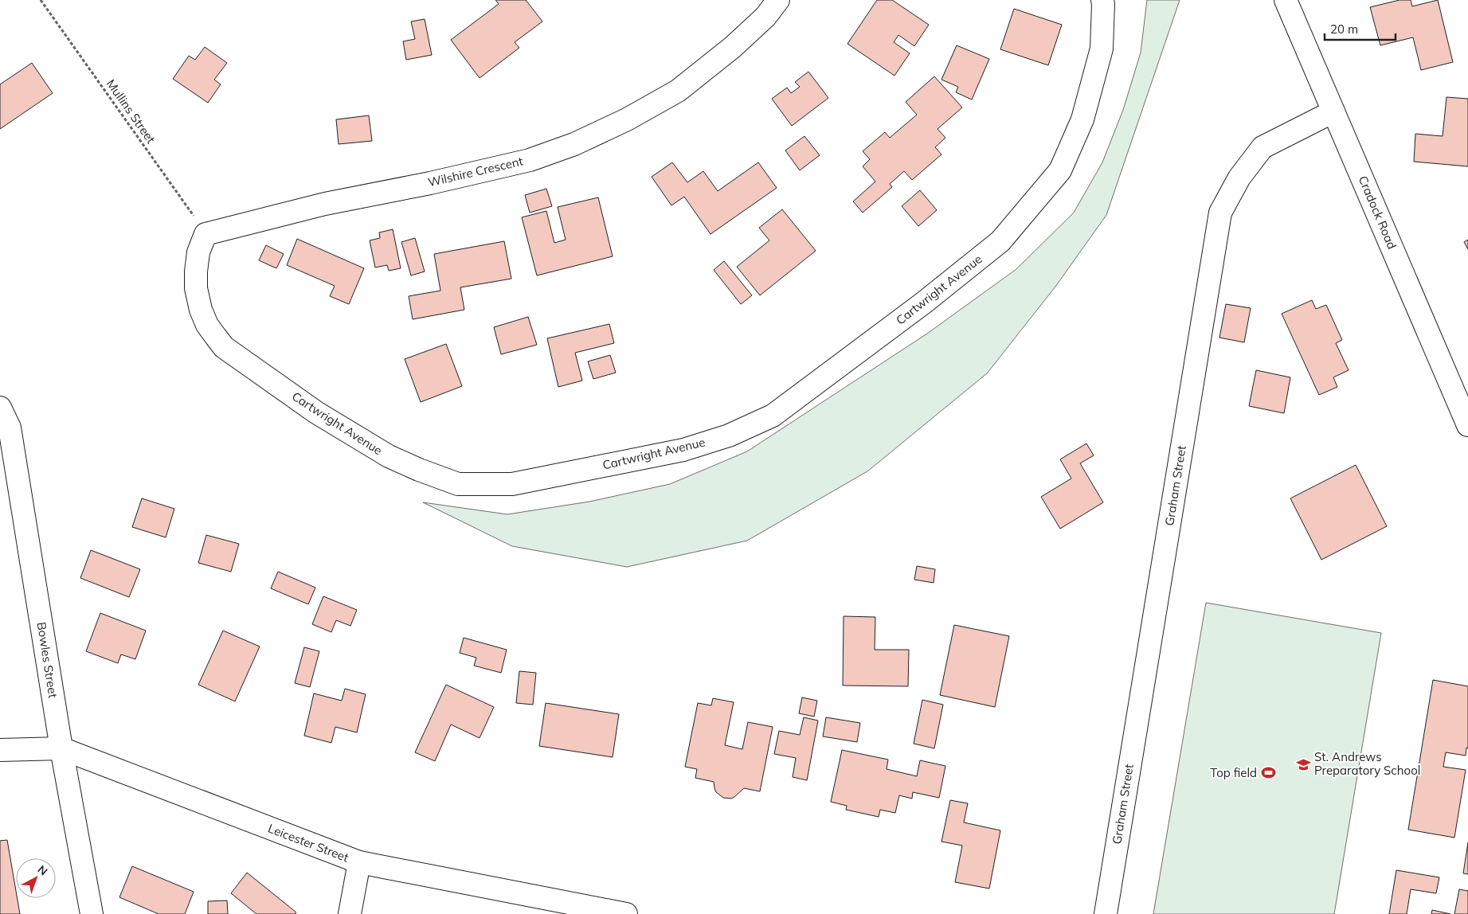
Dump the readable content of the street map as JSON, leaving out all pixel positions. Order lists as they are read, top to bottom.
{
  "streets": {
    "street": [
      "Wilshire Crescent",
      "Cradock Road",
      "Cartwright Avenue",
      "Graham Street",
      "Bowles Street",
      "Leicester Street"
    ],
    "path": ["Mullins Street"]
  },
  "crossings": [
    ["Mullins Street", "Wilshire Crescent"],
    ["Mullins Street", "Cartwright Avenue"],
    ["Wilshire Crescent", "Cartwright Avenue"],
    ["Cradock Road", "Graham Street"],
    ["Bowles Street", "Leicester Street"]
  ],
  "places": {
    "school or university": ["St. Andrews Preparatory School"],
    "sports": ["Top field"]
  },
  "scale_bar": "20 m",
  "north": "top right"
}
